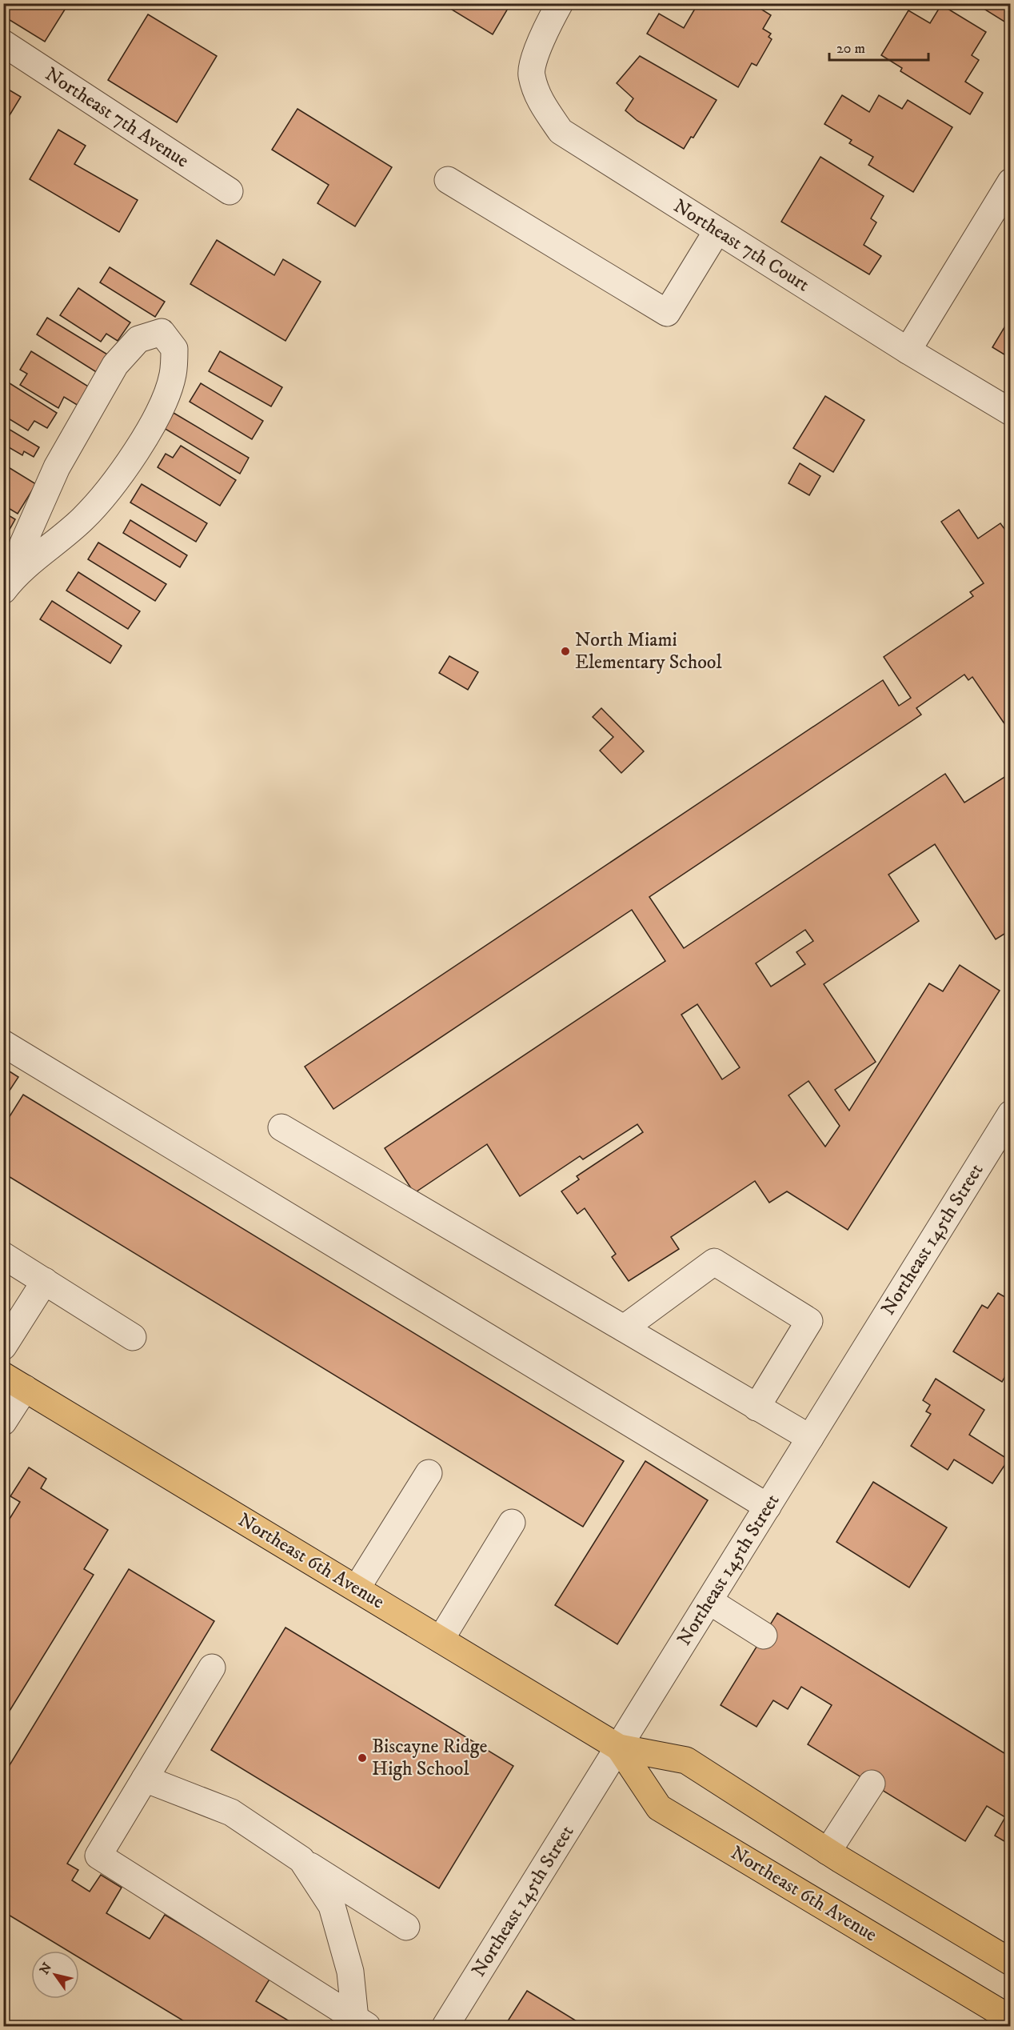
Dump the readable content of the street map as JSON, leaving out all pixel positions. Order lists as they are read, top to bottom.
{
  "streets": {
    "main road": ["Northeast 6th Avenue"],
    "street": ["Northeast 7th Avenue", "Northeast 7th Court", "Northeast 145th Street"]
  },
  "crossings": [
    ["Northeast 145th Street", "Northeast 6th Avenue"]
  ],
  "places": ["North Miami Elementary School", "Biscayne Ridge High School"],
  "scale_bar": "20 m",
  "north": "top left"
}
